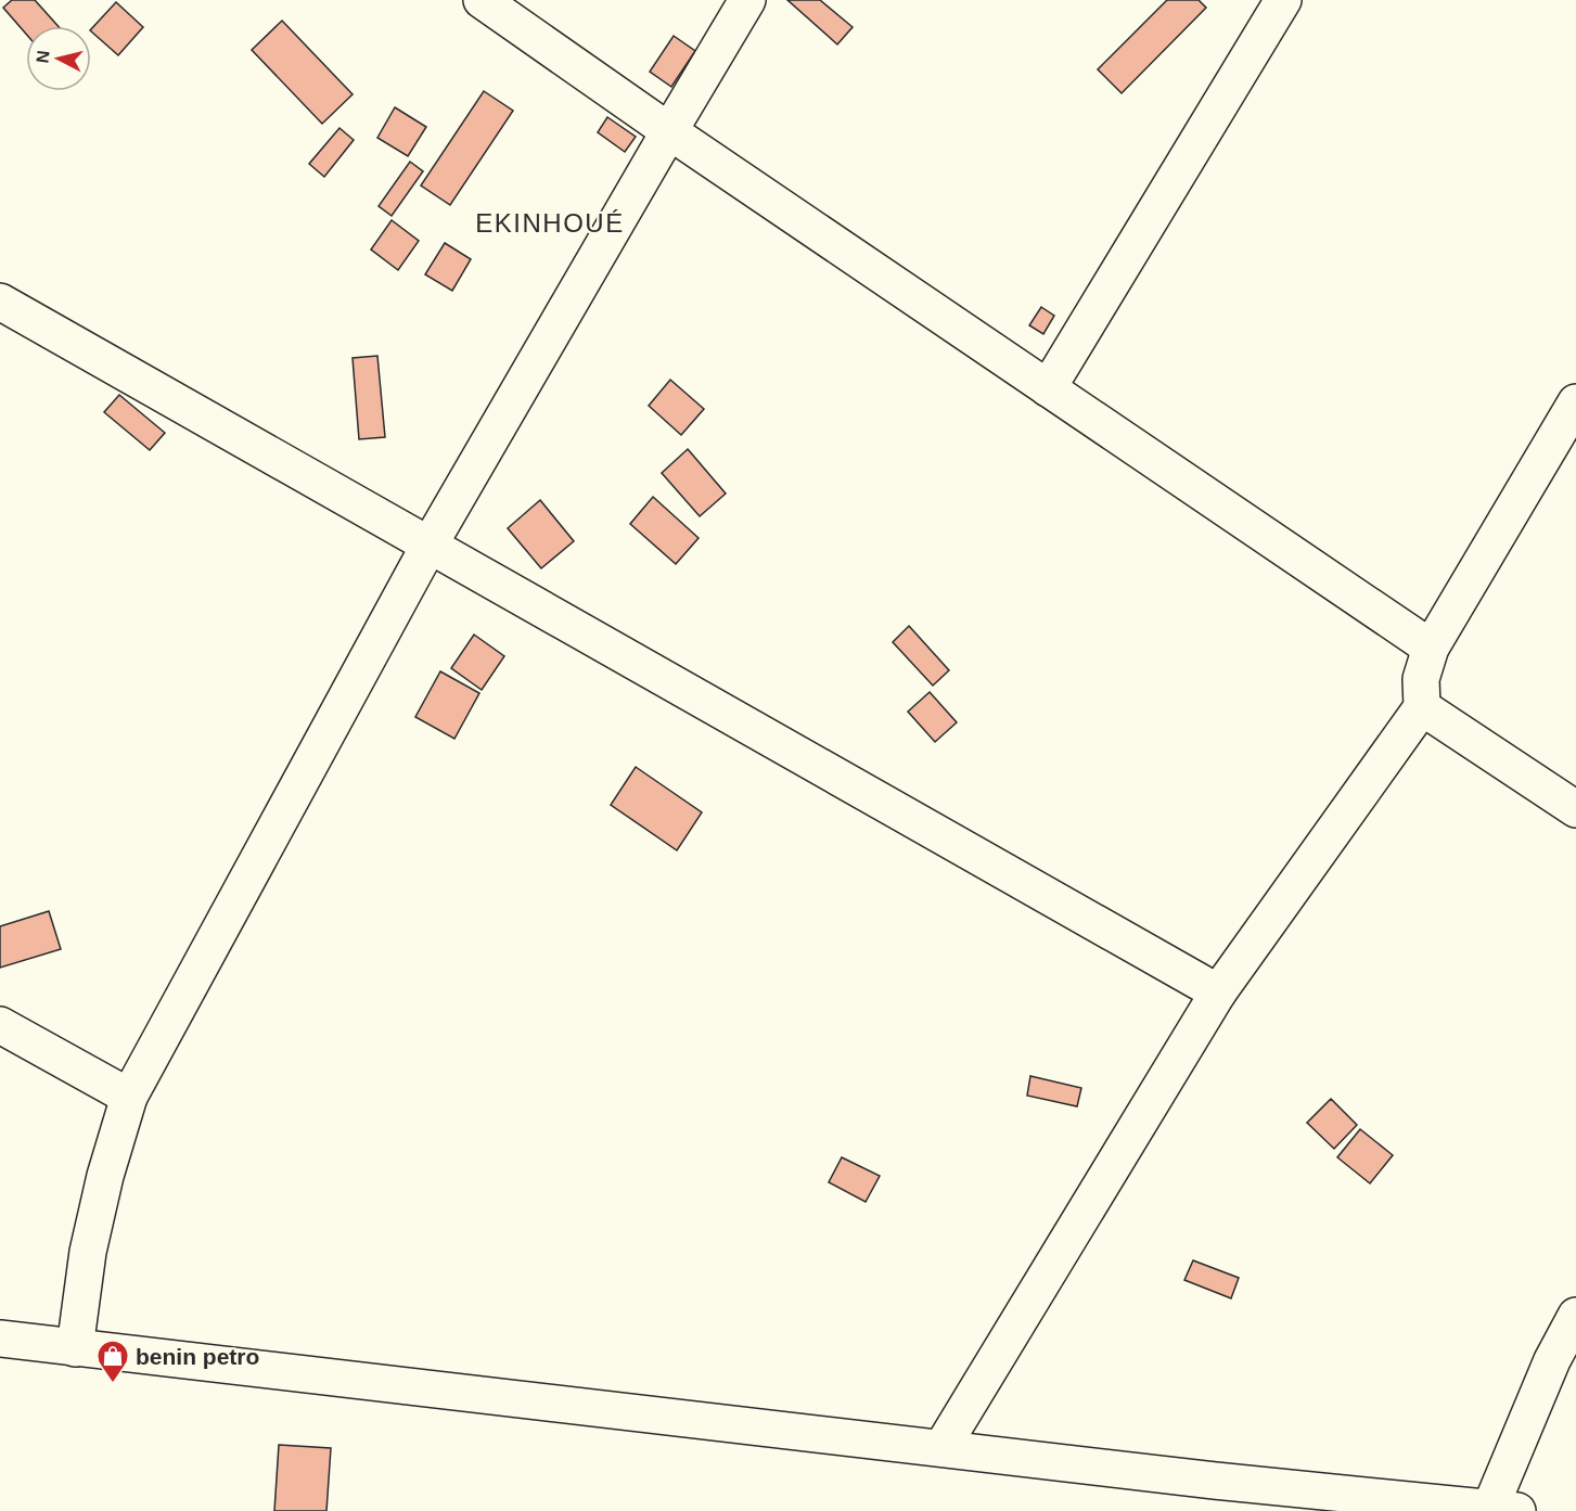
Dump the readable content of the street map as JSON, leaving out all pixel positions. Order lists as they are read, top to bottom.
{
  "districts": ["EKINHOUÉ"],
  "places": {
    "shop": ["benin petro"]
  },
  "north": "left"
}
